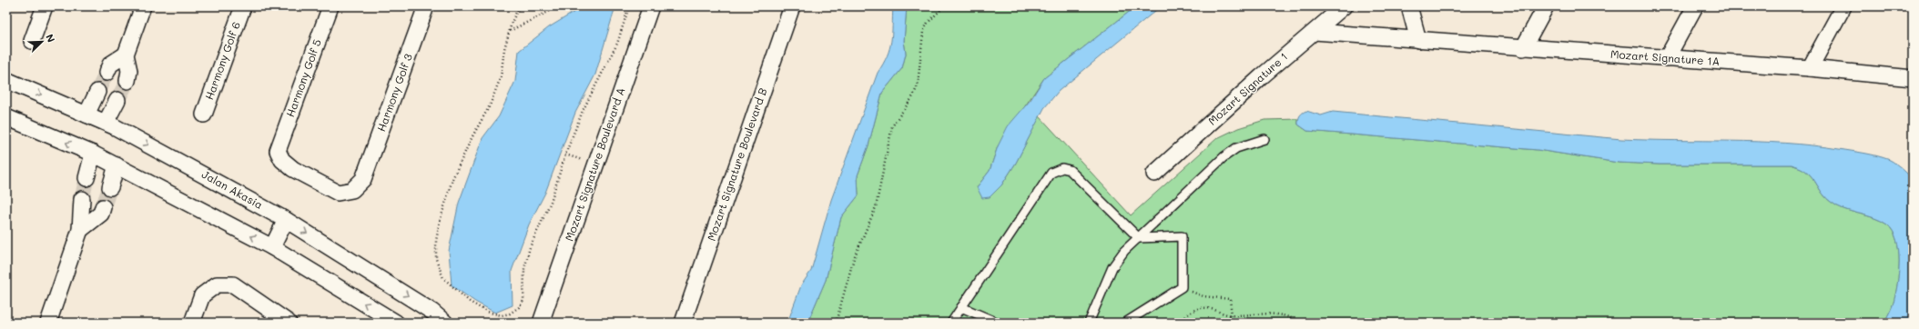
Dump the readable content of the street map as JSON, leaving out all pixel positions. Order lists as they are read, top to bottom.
{
  "streets": {
    "street": [
      "Mozart Signature 1A",
      "Harmony Golf 6",
      "Harmony Golf 5",
      "Mozart Signature 1",
      "Harmony Golf 3",
      "Mozart Signature Boulevard A",
      "Mozart Signature Boulevard B",
      "Jalan Akasia"
    ]
  },
  "crossings": [
    ["Mozart Signature 1A", "Mozart Signature 1"],
    ["Harmony Golf 5", "Harmony Golf 3"]
  ],
  "north": "top right"
}
